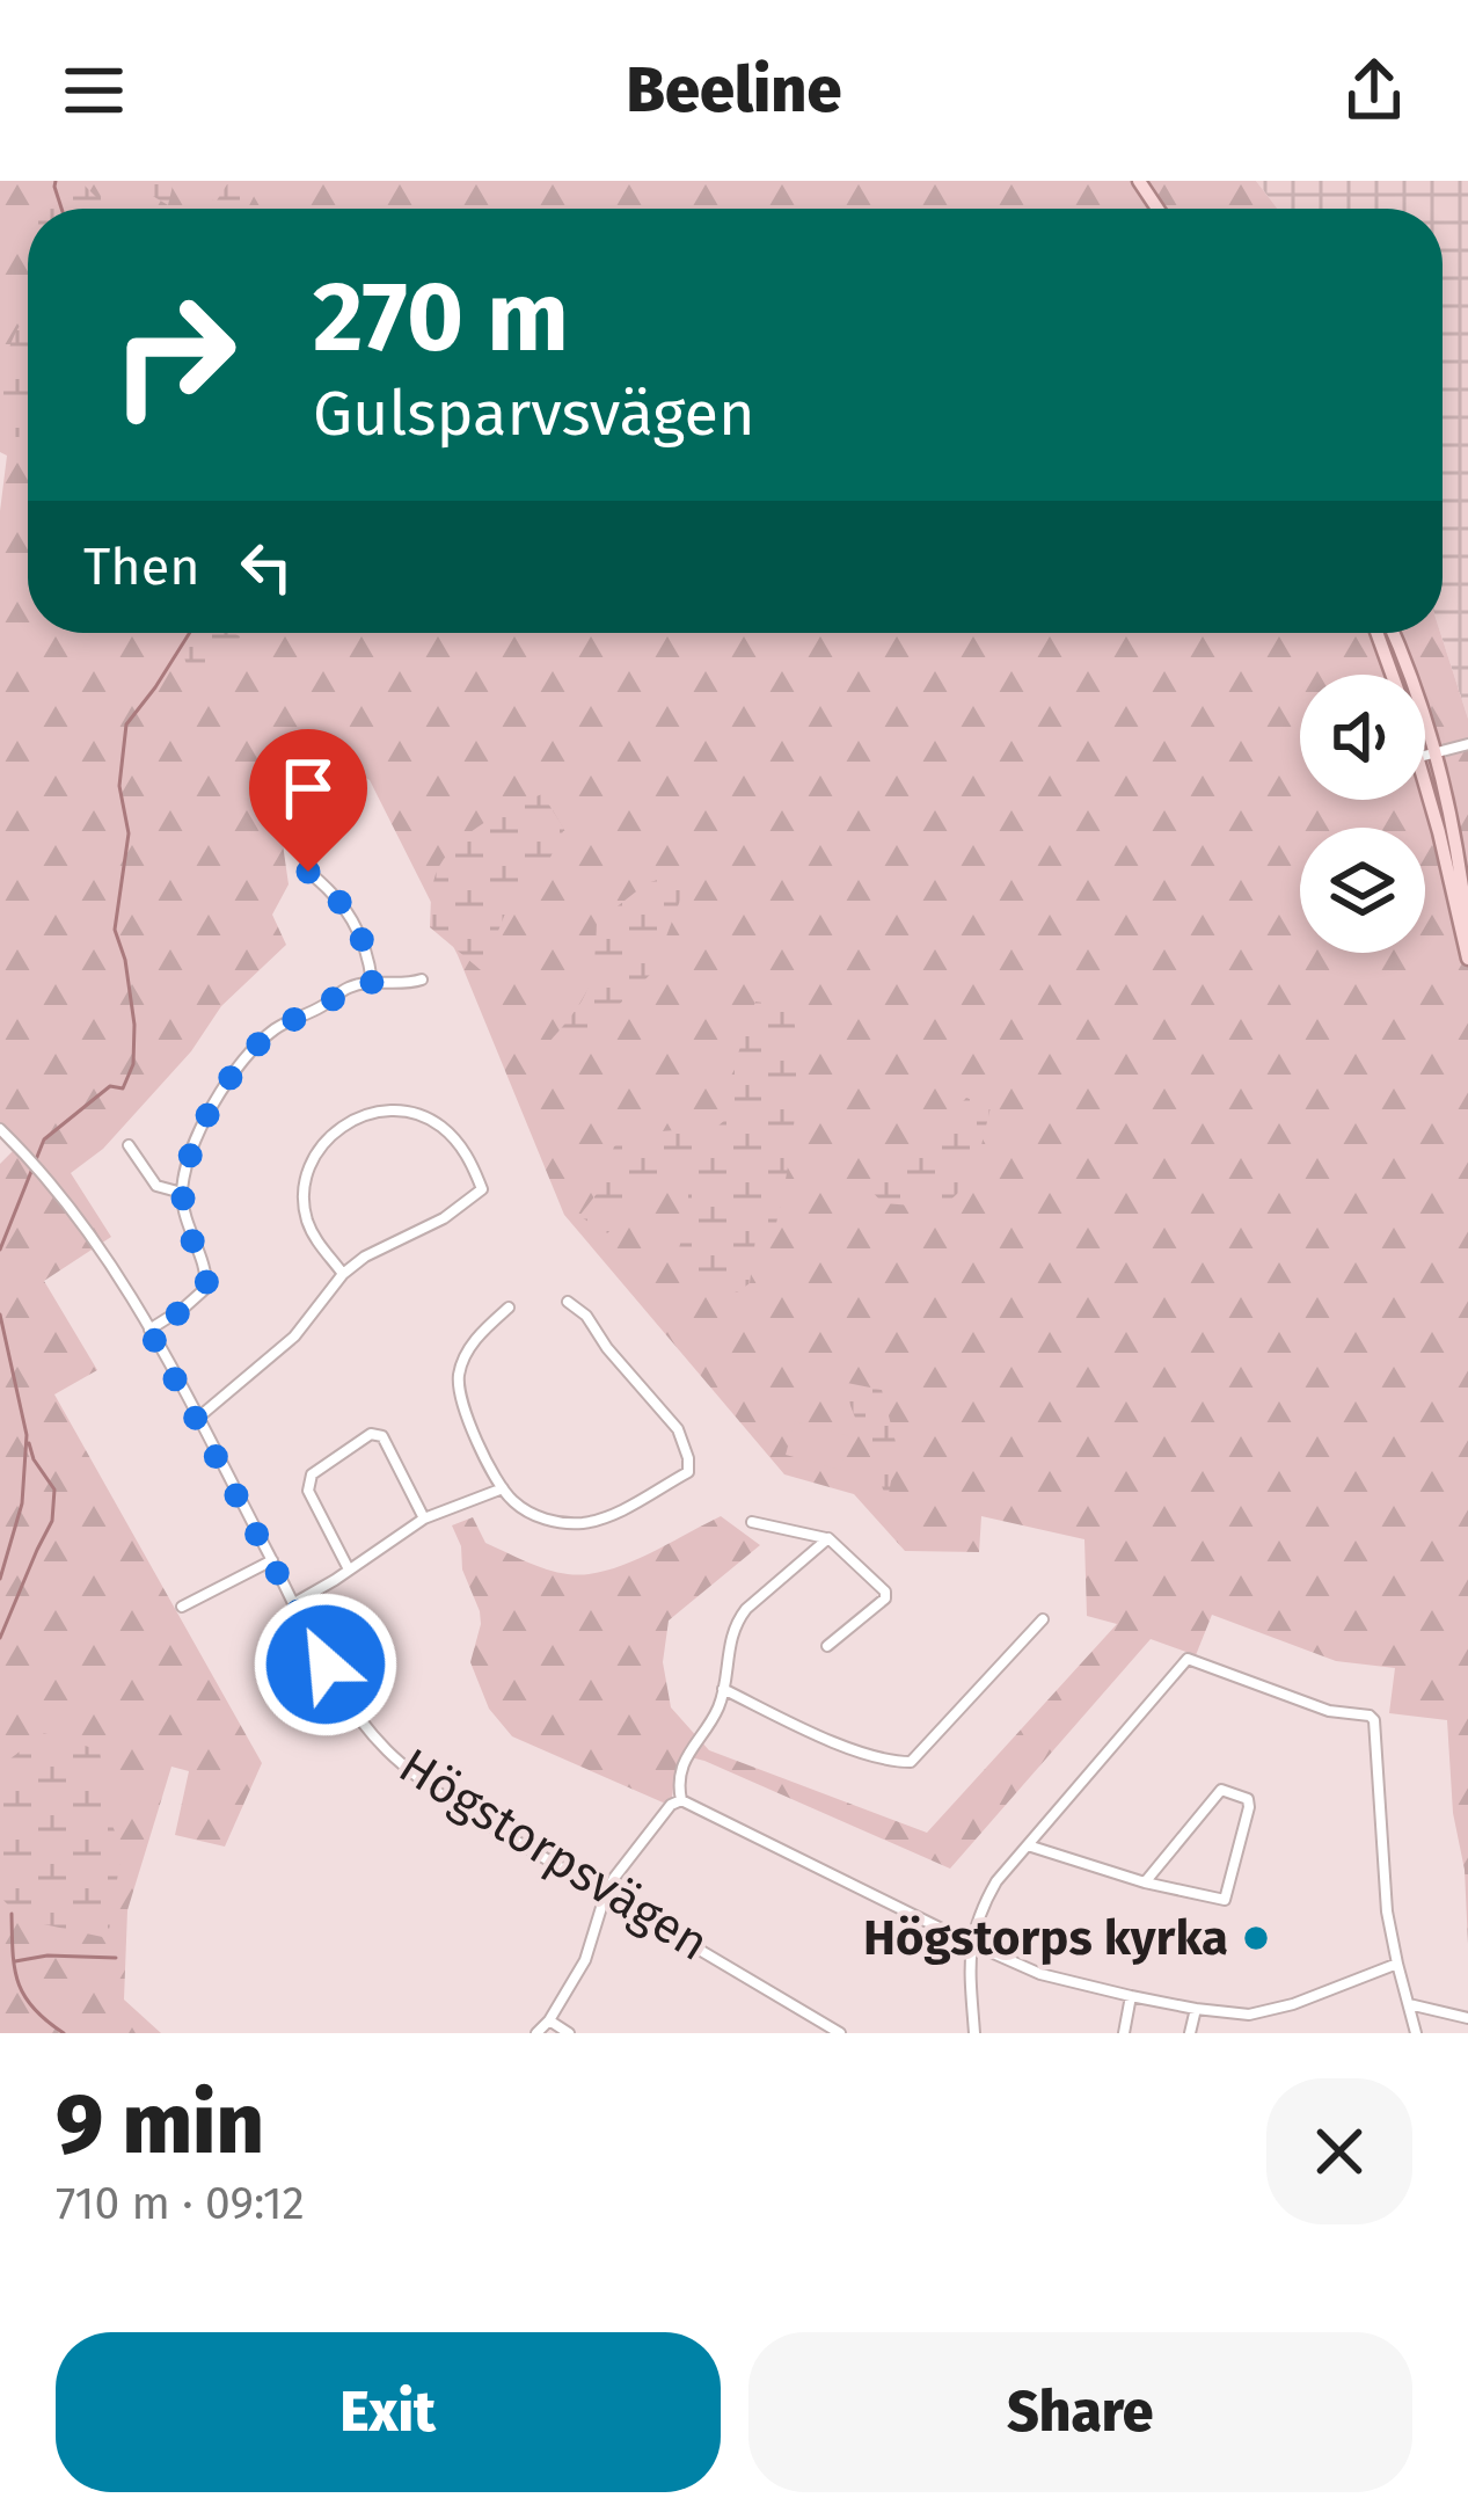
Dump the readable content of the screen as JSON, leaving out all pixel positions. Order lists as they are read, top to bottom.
{
  "streets": {
    "street": ["Högstorpsvägen"]
  },
  "places": ["Högstorps kyrka"],
  "page": {
    "header": "Beeline",
    "turn": ["270 m", "Gulsparvsvägen"],
    "then": "Then",
    "heading": ["9 min", "710 m · 09:12"],
    "buttons": ["Exit", "Share"]
  }
}
